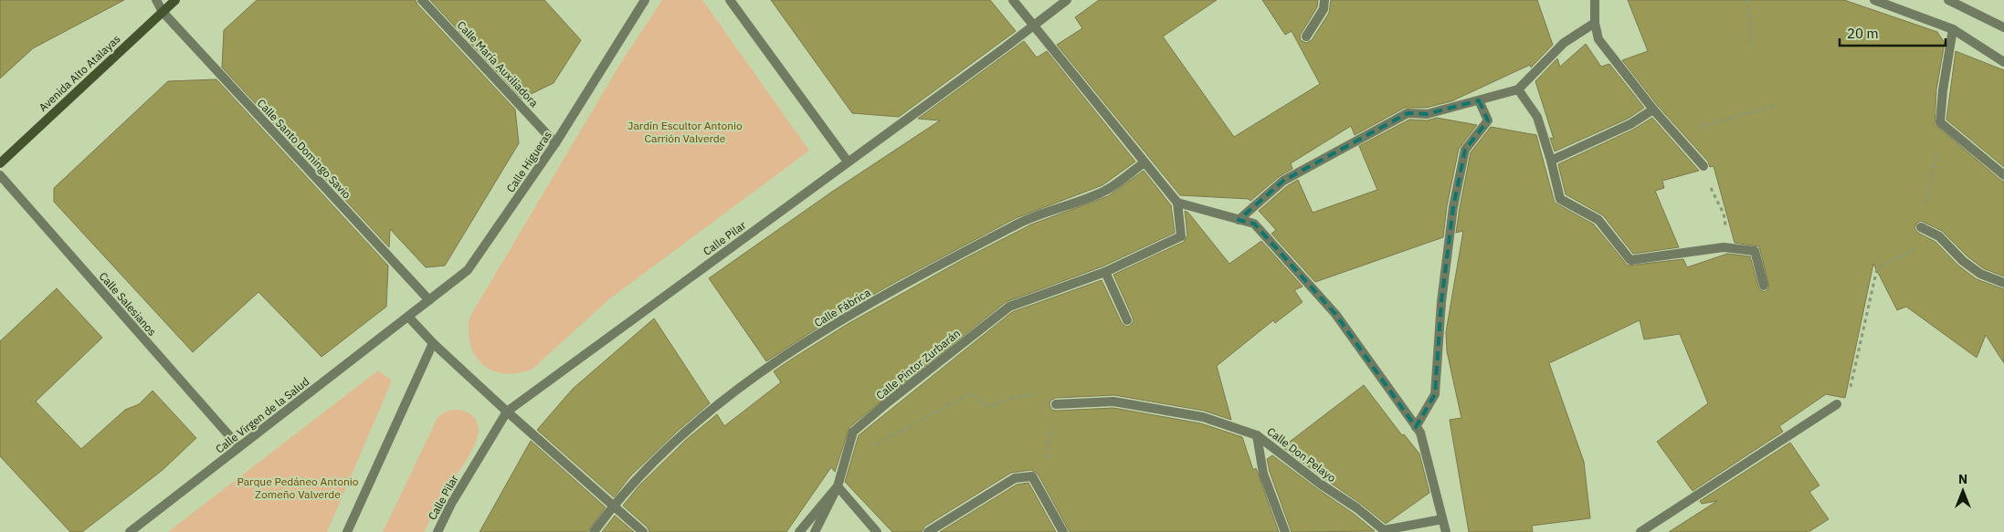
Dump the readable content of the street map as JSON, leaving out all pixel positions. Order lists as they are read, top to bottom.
{
  "streets": {
    "main road": ["Avenida Alto Atalayas"],
    "street": [
      "Calle María Auxiliadora",
      "Calle Santo Domingo Savio",
      "Calle Higueras",
      "Calle Pilar",
      "Calle Salesianos",
      "Calle Fábrica",
      "Calle Pintor Zurbarán",
      "Calle Virgen de la Salud",
      "Calle Don Pelayo"
    ]
  },
  "crossings": [
    ["Calle María Auxiliadora", "Calle Higueras"],
    ["Avenida Alto Atalayas", "Calle Santo Domingo Savio"],
    ["Calle Santo Domingo Savio", "Calle Higueras"],
    ["Calle Higueras", "Calle Virgen de la Salud"],
    ["Calle Salesianos", "Calle Virgen de la Salud"]
  ],
  "parks": ["Jardín Escultor Antonio Carrión Valverde", "Parque Pedáneo Antonio Zomeño Valverde"],
  "scale_bar": "20 m",
  "north": "top"
}
